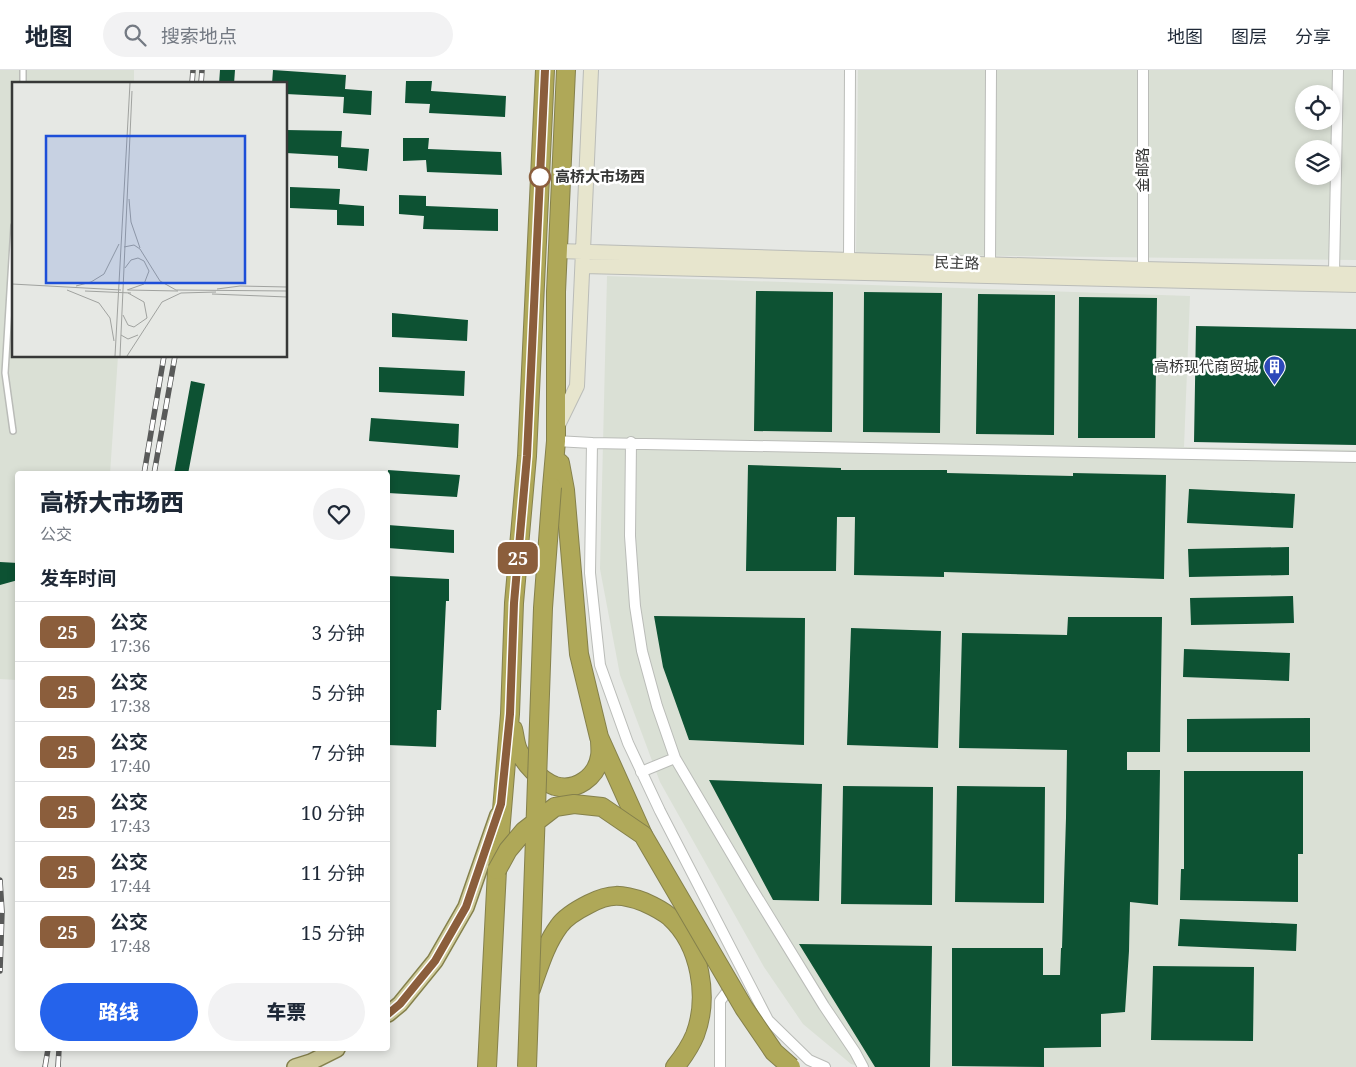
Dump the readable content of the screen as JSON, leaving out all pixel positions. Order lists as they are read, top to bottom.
{
  "streets": {
    "street": ["金邮路", "民主路"]
  },
  "crossings": [
    ["金邮路", "民主路"]
  ],
  "places": {
    "other": ["高桥大市场西"],
    "building": ["高桥现代商贸城"]
  },
  "lines": ["bus line 25"],
  "page": {
    "header": "地图",
    "search": "搜索地点",
    "nav": ["地图", "图层", "分享"],
    "on_map": "25",
    "heading": [
      ["高桥大市场西", "公交"],
      "发车时间"
    ],
    "list": [
      {
        "mark": "25",
        "name": "公交",
        "note": "17:36",
        "value": "3 分钟"
      },
      {
        "mark": "25",
        "name": "公交",
        "note": "17:38",
        "value": "5 分钟"
      },
      {
        "mark": "25",
        "name": "公交",
        "note": "17:40",
        "value": "7 分钟"
      },
      {
        "mark": "25",
        "name": "公交",
        "note": "17:43",
        "value": "10 分钟"
      },
      {
        "mark": "25",
        "name": "公交",
        "note": "17:44",
        "value": "11 分钟"
      },
      {
        "mark": "25",
        "name": "公交",
        "note": "17:48",
        "value": "15 分钟"
      }
    ],
    "buttons": ["路线", "车票"]
  }
}
